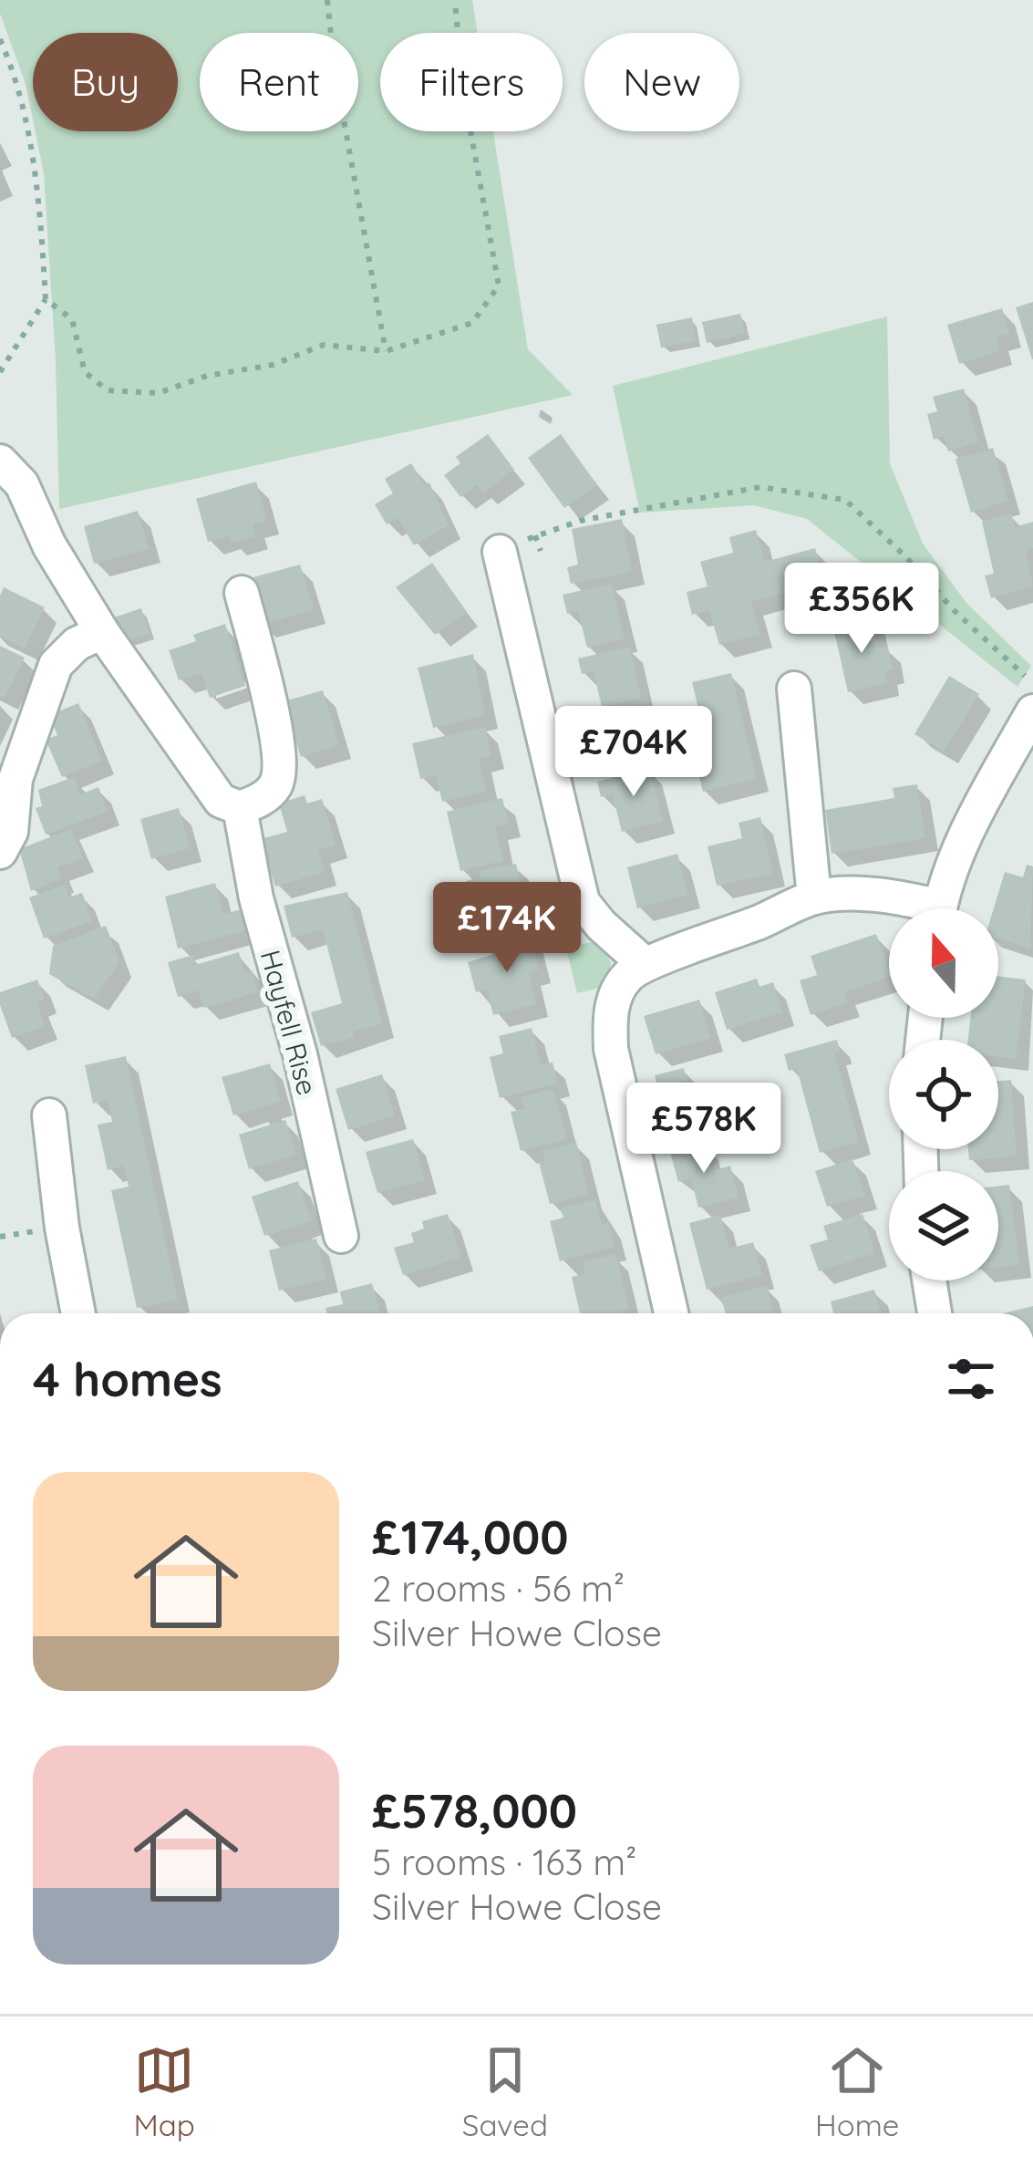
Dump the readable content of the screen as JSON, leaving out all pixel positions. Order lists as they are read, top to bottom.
{
  "streets": {
    "street": ["Hayfell Rise"]
  },
  "north": "top",
  "page": {
    "chip": [
      "Buy",
      "Rent",
      "Filters",
      "New"
    ],
    "price": [
      "£356K",
      "£704K",
      "£174K",
      "£578K"
    ],
    "heading": "4 homes",
    "list": [
      {
        "name": "£174,000",
        "note": "2 rooms · 56 m² · Silver Howe Close"
      },
      {
        "name": "£578,000",
        "note": "5 rooms · 163 m² · Silver Howe Close"
      }
    ],
    "tabs": ["Map", "Saved", "Home"]
  }
}
